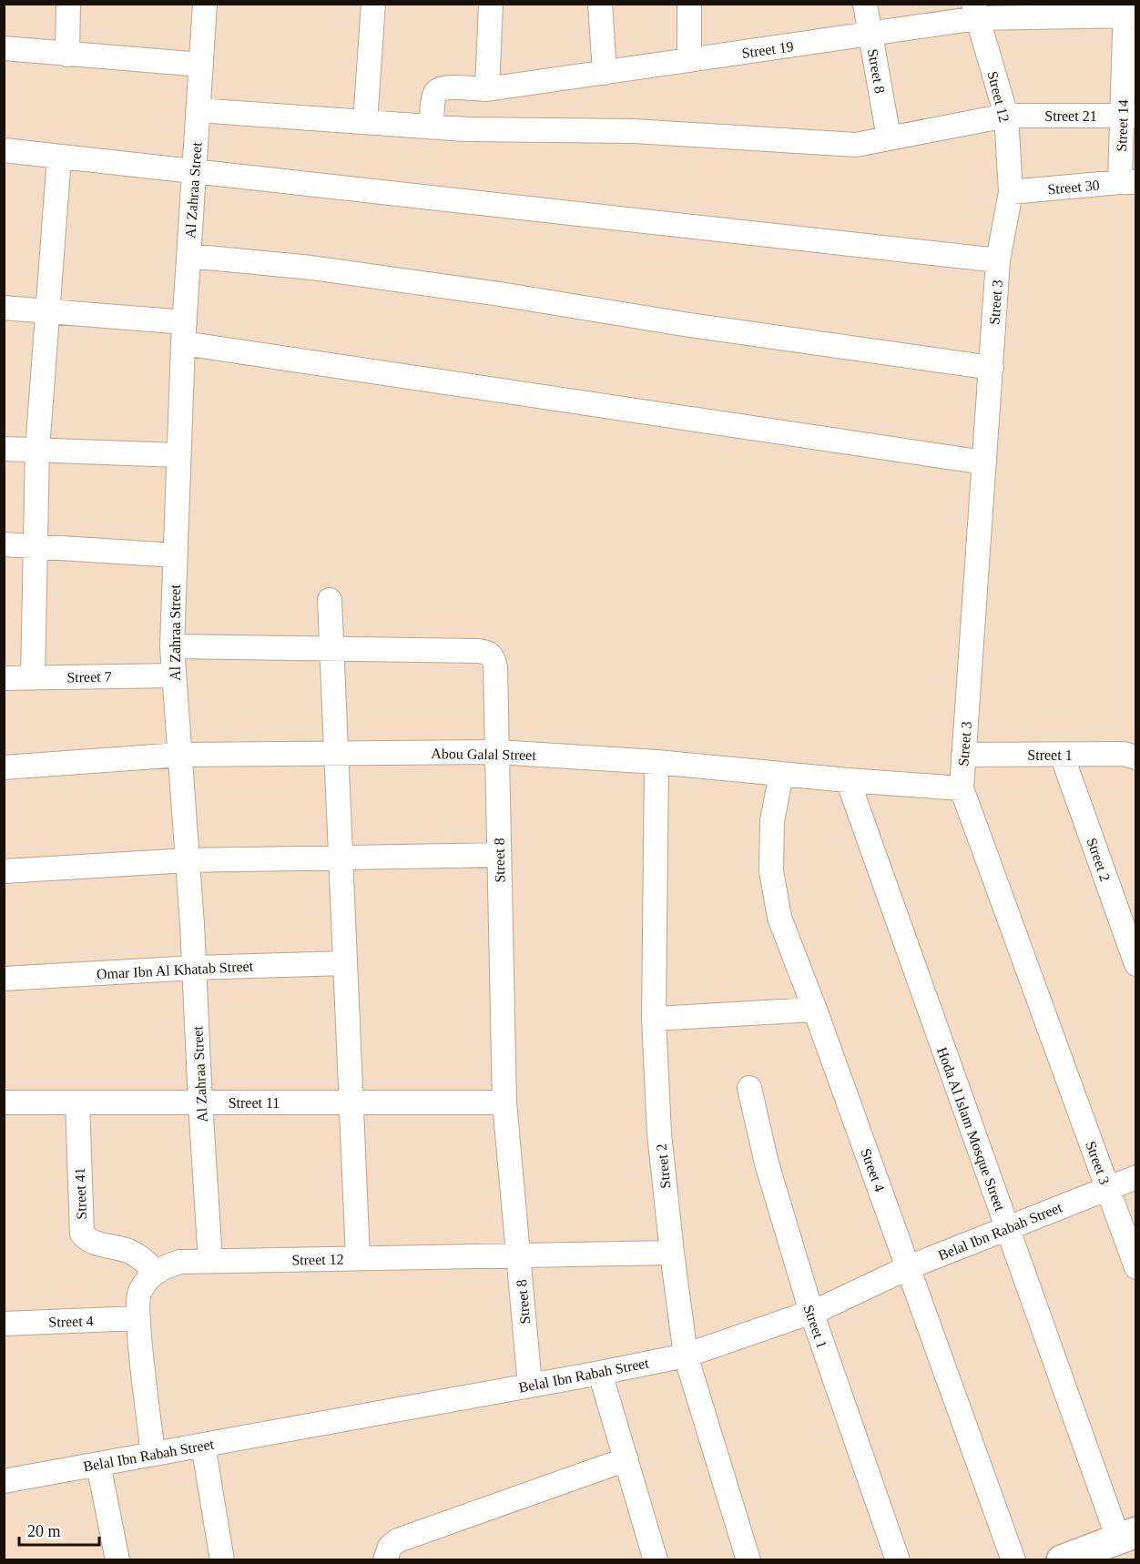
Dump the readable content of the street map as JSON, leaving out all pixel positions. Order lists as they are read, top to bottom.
{
  "streets": {
    "street": [
      "Street 19",
      "Street 8",
      "Street 12",
      "Street 21",
      "Street 14",
      "Street 30",
      "Al Zahraa Street",
      "Street 3",
      "Street 7",
      "Abou Galal Street",
      "Street 1",
      "Street 2",
      "Omar Ibn Al Khatab Street",
      "Street 11",
      "Hoda Al Islam Mosque Street",
      "Street 4",
      "Street 41",
      "Belal Ibn Rabah Street"
    ]
  },
  "crossings": [
    ["Street 19", "Street 8"],
    ["Street 19", "Street 12"],
    ["Street 19", "Street 21"],
    ["Street 19", "Street 14"],
    ["Street 8", "Street 12"],
    ["Street 8", "Street 21"],
    ["Street 8", "Al Zahraa Street"],
    ["Street 8", "Abou Galal Street"],
    ["Street 8", "Street 11"],
    ["Street 8", "Belal Ibn Rabah Street"],
    ["Street 12", "Street 21"],
    ["Street 12", "Street 30"],
    ["Street 12", "Al Zahraa Street"],
    ["Street 12", "Street 3"],
    ["Street 12", "Street 2"],
    ["Street 12", "Street 41"],
    ["Street 21", "Street 14"],
    ["Street 21", "Al Zahraa Street"],
    ["Street 14", "Street 30"],
    ["Street 30", "Street 3"],
    ["Al Zahraa Street", "Street 7"],
    ["Al Zahraa Street", "Abou Galal Street"],
    ["Al Zahraa Street", "Omar Ibn Al Khatab Street"],
    ["Al Zahraa Street", "Street 11"],
    ["Street 3", "Abou Galal Street"],
    ["Street 3", "Street 1"],
    ["Street 3", "Belal Ibn Rabah Street"],
    ["Abou Galal Street", "Street 2"],
    ["Abou Galal Street", "Hoda Al Islam Mosque Street"],
    ["Abou Galal Street", "Street 4"],
    ["Street 1", "Street 2"],
    ["Street 1", "Belal Ibn Rabah Street"],
    ["Street 2", "Belal Ibn Rabah Street"],
    ["Street 11", "Street 41"],
    ["Hoda Al Islam Mosque Street", "Belal Ibn Rabah Street"],
    ["Street 4", "Belal Ibn Rabah Street"]
  ],
  "scale_bar": "20 m"
}
